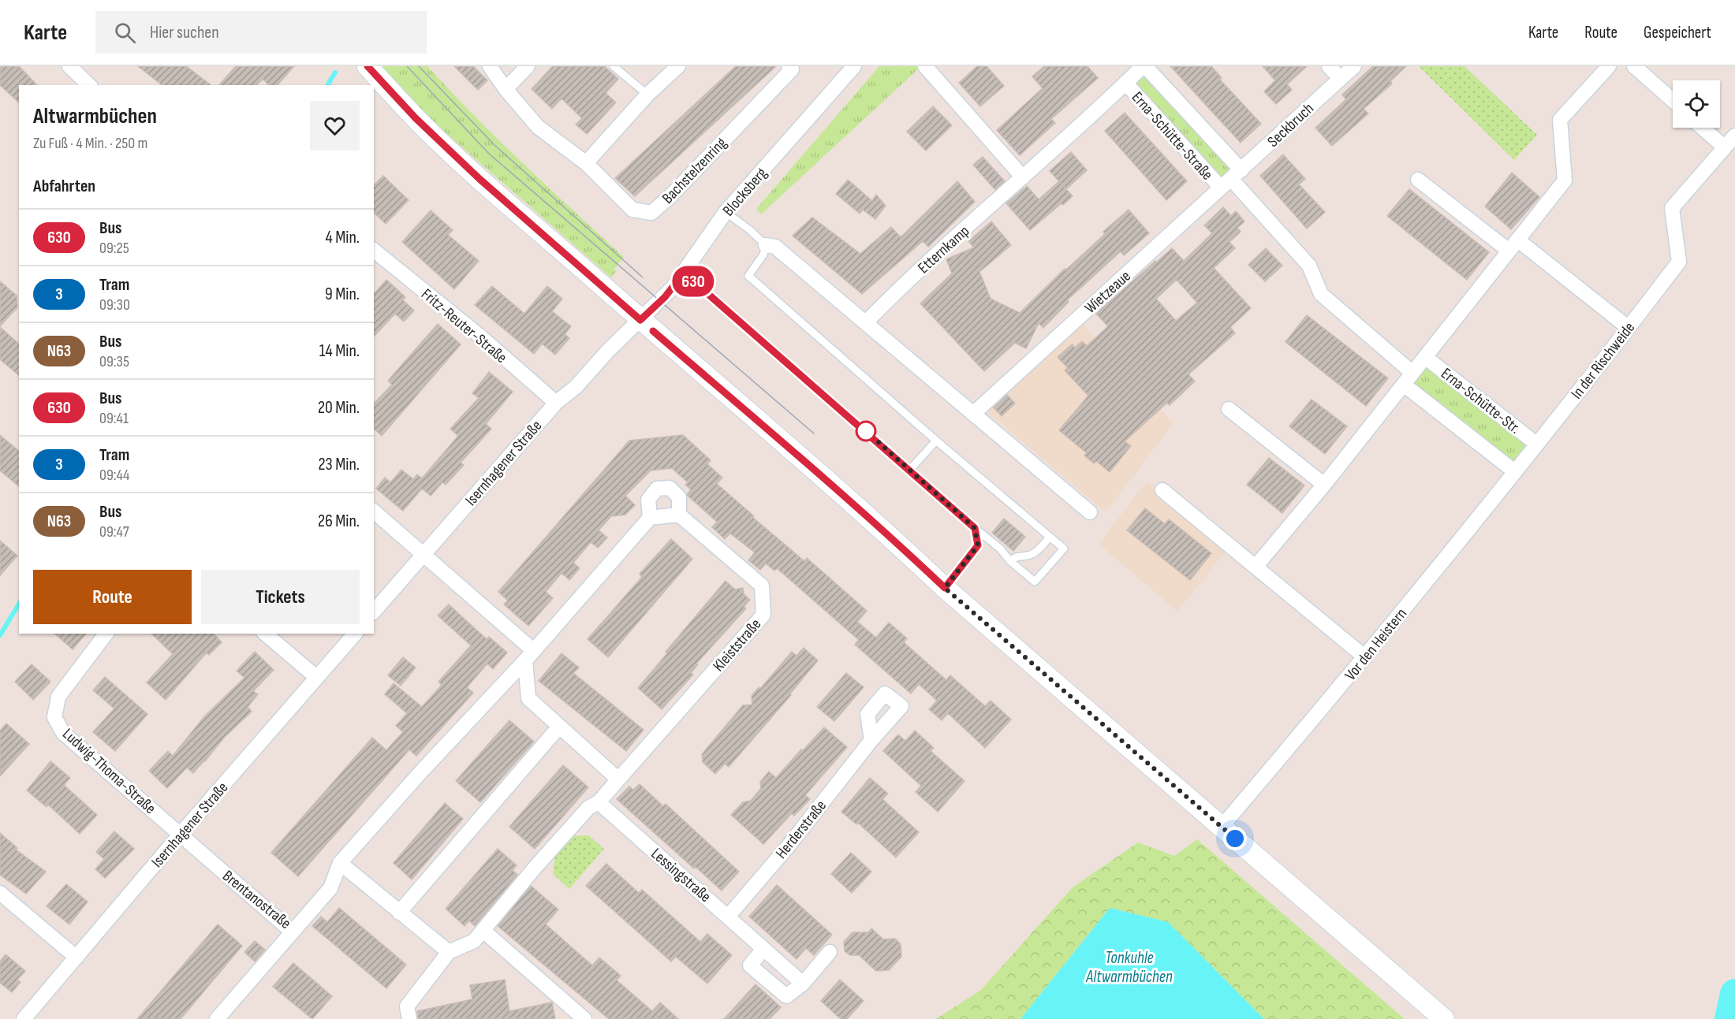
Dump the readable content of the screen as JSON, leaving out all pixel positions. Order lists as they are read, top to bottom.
{
  "streets": {
    "street": [
      "Seckbruch",
      "Erna-Schütte-Straße",
      "Bachstelzenring",
      "Blocksberg",
      "Etternkamp",
      "Wietzeaue",
      "Fritz-Reuter-Straße",
      "In der Rischweide",
      "Erna-Schütte-Str.",
      "Isernhagener Straße",
      "Vor den Heistern",
      "Kleiststraße",
      "Ludwig-Thoma-Straße",
      "Herderstraße",
      "Lessingstraße",
      "Brentanostraße"
    ]
  },
  "crossings": [
    ["Seckbruch", "Erna-Schütte-Straße"],
    ["Seckbruch", "Wietzeaue"],
    ["Erna-Schütte-Straße", "Etternkamp"],
    ["Erna-Schütte-Straße", "Wietzeaue"],
    ["Blocksberg", "Isernhagener Straße"],
    ["Fritz-Reuter-Straße", "Isernhagener Straße"],
    ["In der Rischweide", "Erna-Schütte-Str."],
    ["In der Rischweide", "Vor den Heistern"],
    ["Isernhagener Straße", "Ludwig-Thoma-Straße"],
    ["Isernhagener Straße", "Brentanostraße"],
    ["Ludwig-Thoma-Straße", "Brentanostraße"],
    ["Herderstraße", "Lessingstraße"]
  ],
  "water": ["Tonkuhle Altwarmbüchen"],
  "lines": ["bus line 630"],
  "page": {
    "header": "Karte",
    "search": "Hier suchen",
    "nav": ["Karte", "Route", "Gespeichert"],
    "on_map": "630",
    "heading": [
      ["Altwarmbüchen", "Zu Fuß · 4 Min. · 250 m"],
      "Abfahrten"
    ],
    "list": [
      {
        "mark": "630",
        "name": "Bus",
        "note": "09:25",
        "value": "4 Min."
      },
      {
        "mark": "3",
        "name": "Tram",
        "note": "09:30",
        "value": "9 Min."
      },
      {
        "mark": "N63",
        "name": "Bus",
        "note": "09:35",
        "value": "14 Min."
      },
      {
        "mark": "630",
        "name": "Bus",
        "note": "09:41",
        "value": "20 Min."
      },
      {
        "mark": "3",
        "name": "Tram",
        "note": "09:44",
        "value": "23 Min."
      },
      {
        "mark": "N63",
        "name": "Bus",
        "note": "09:47",
        "value": "26 Min."
      }
    ],
    "buttons": ["Route", "Tickets"]
  }
}
